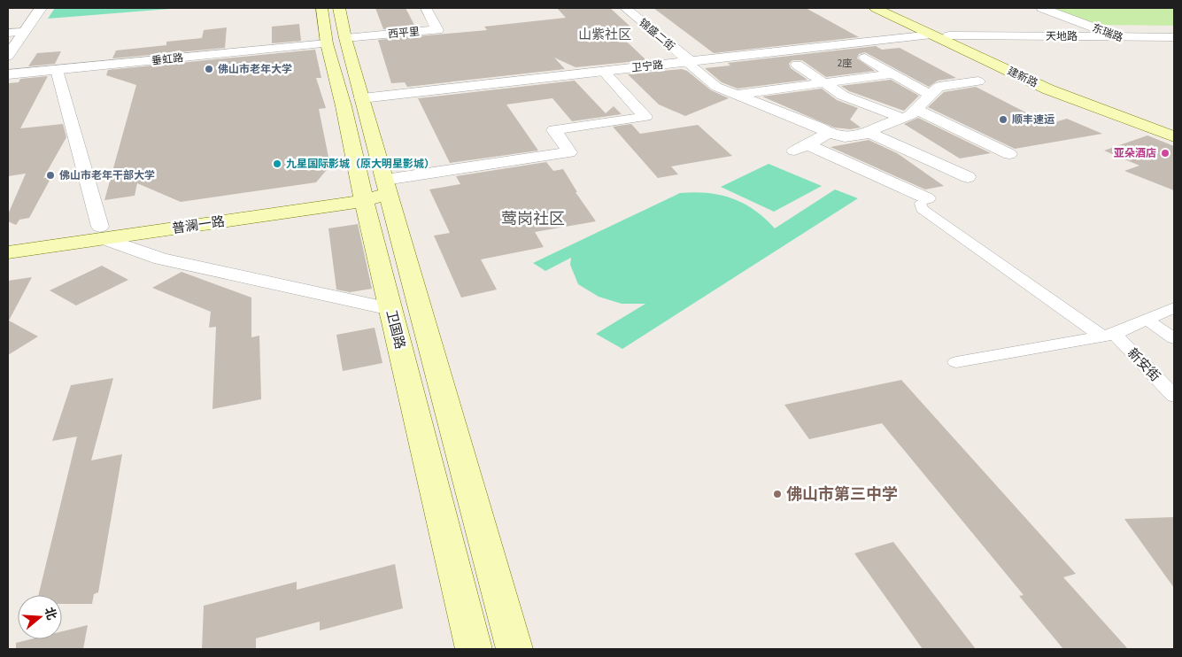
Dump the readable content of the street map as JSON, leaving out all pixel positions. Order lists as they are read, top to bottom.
{
  "streets": {
    "main road": ["建新路", "普澜一路", "卫国路"],
    "street": [
      "西平里",
      "东瑞路",
      "锦盛二街",
      "天地路",
      "垂虹路",
      "卫宁路",
      "新安街"
    ]
  },
  "crossings": [
    ["东瑞路", "天地路"],
    ["锦盛二街", "卫宁路"],
    ["天地路", "建新路"],
    ["垂虹路", "卫国路"],
    ["卫宁路", "建新路"],
    ["普澜一路", "卫国路"]
  ],
  "districts": ["山紫社区", "莺岗社区"],
  "places": [
    "佛山市老年大学",
    "顺丰速运",
    "亚朵酒店",
    "九星国际影城（原大明星影城）",
    "佛山市老年干部大学",
    "佛山市第三中学"
  ],
  "house_numbers": ["2座"],
  "north": "right"
}
